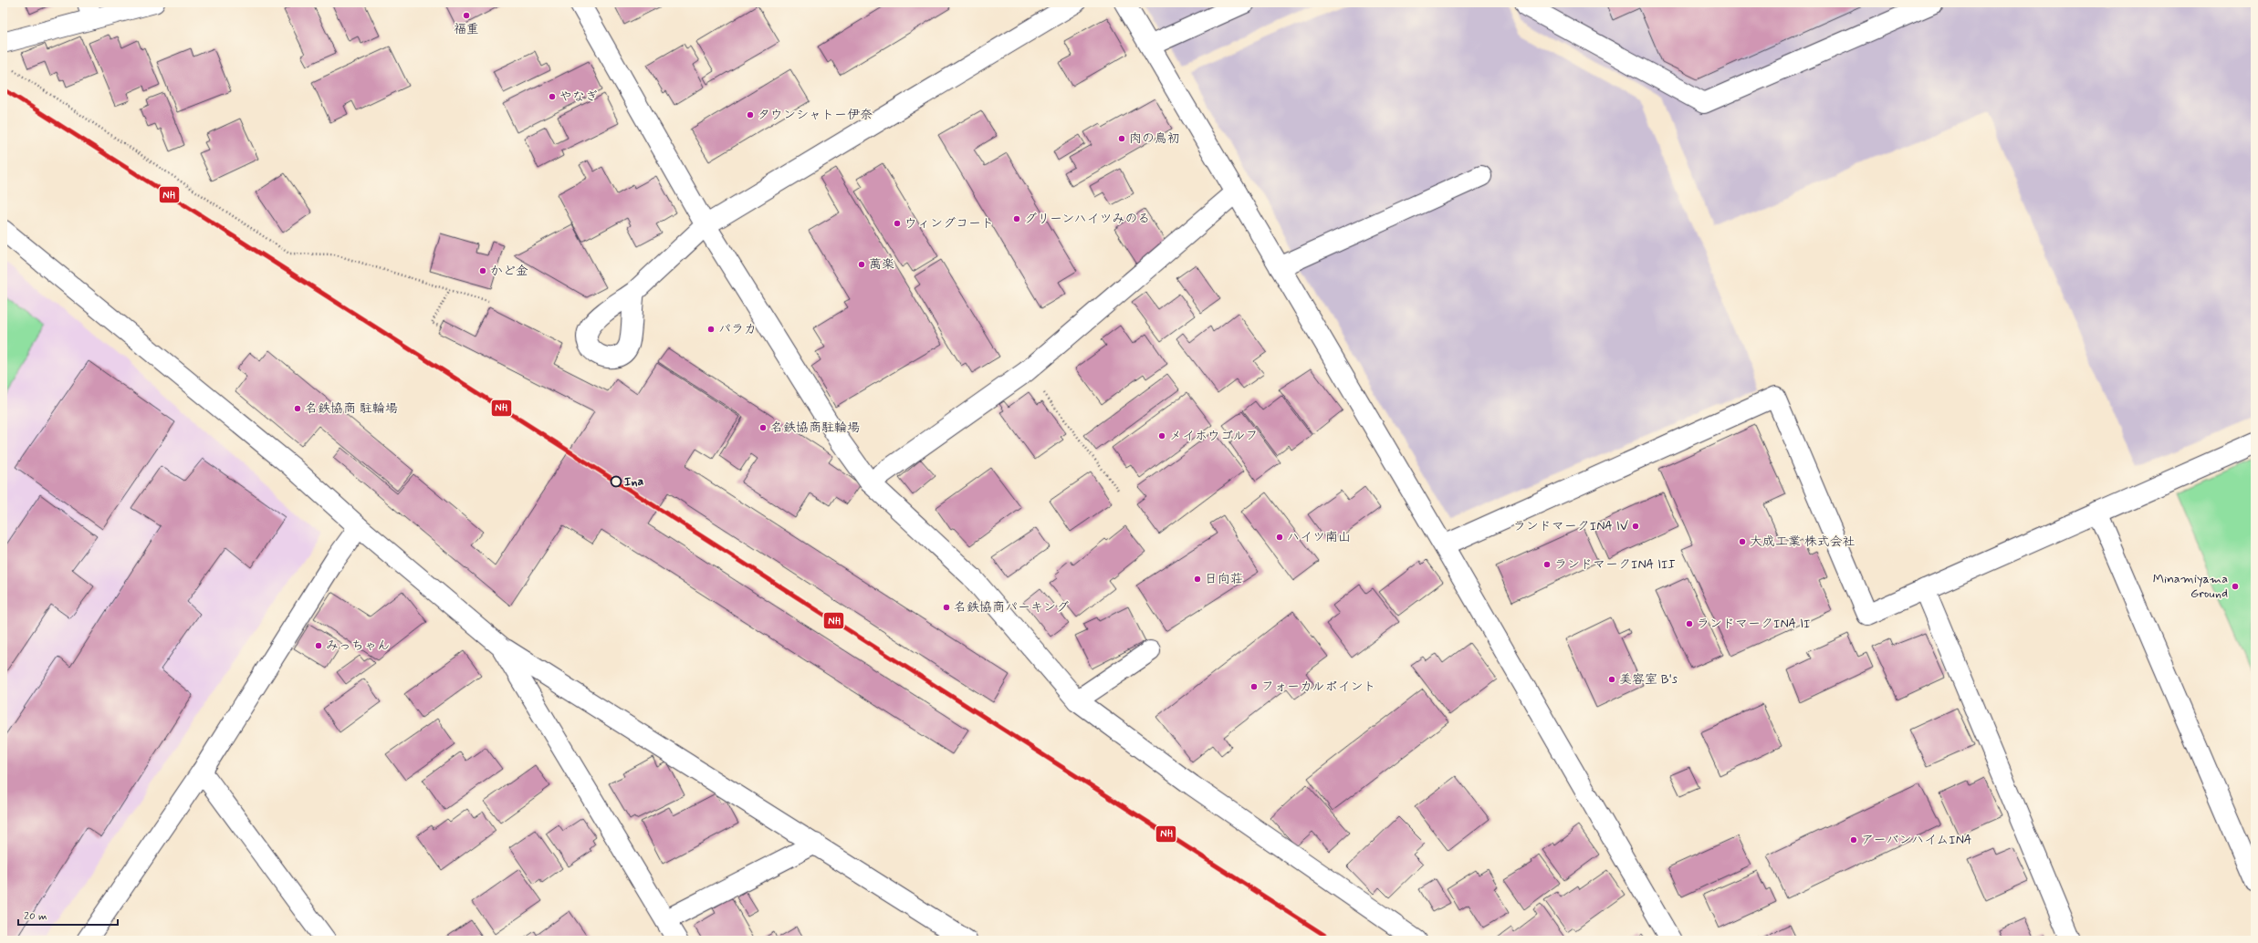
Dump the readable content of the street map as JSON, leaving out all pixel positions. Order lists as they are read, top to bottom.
{
  "places": [
    "福重",
    "やなぎ",
    "タウンシャトー伊奈",
    "肉の鳥初",
    "グリーンハイツみのる",
    "ウィングコート",
    "萬楽",
    "かど金",
    "パラカ",
    "名鉄協商 駐輪場",
    "名鉄協商駐輪場",
    "メイホウゴルフ",
    "Ina",
    "ランドマークINA IV",
    "ハイツ南山",
    "大成工業 株式会社",
    "ランドマークINA III",
    "日向荘",
    "Minamiyama Ground",
    "名鉄協商パーキング",
    "ランドマークINA II",
    "みっちゃん",
    "美容室 B's",
    "フォーカルポイント",
    "アーバンハイムINA"
  ],
  "lines": ["transit line NH"],
  "scale_bar": "20 m"
}
